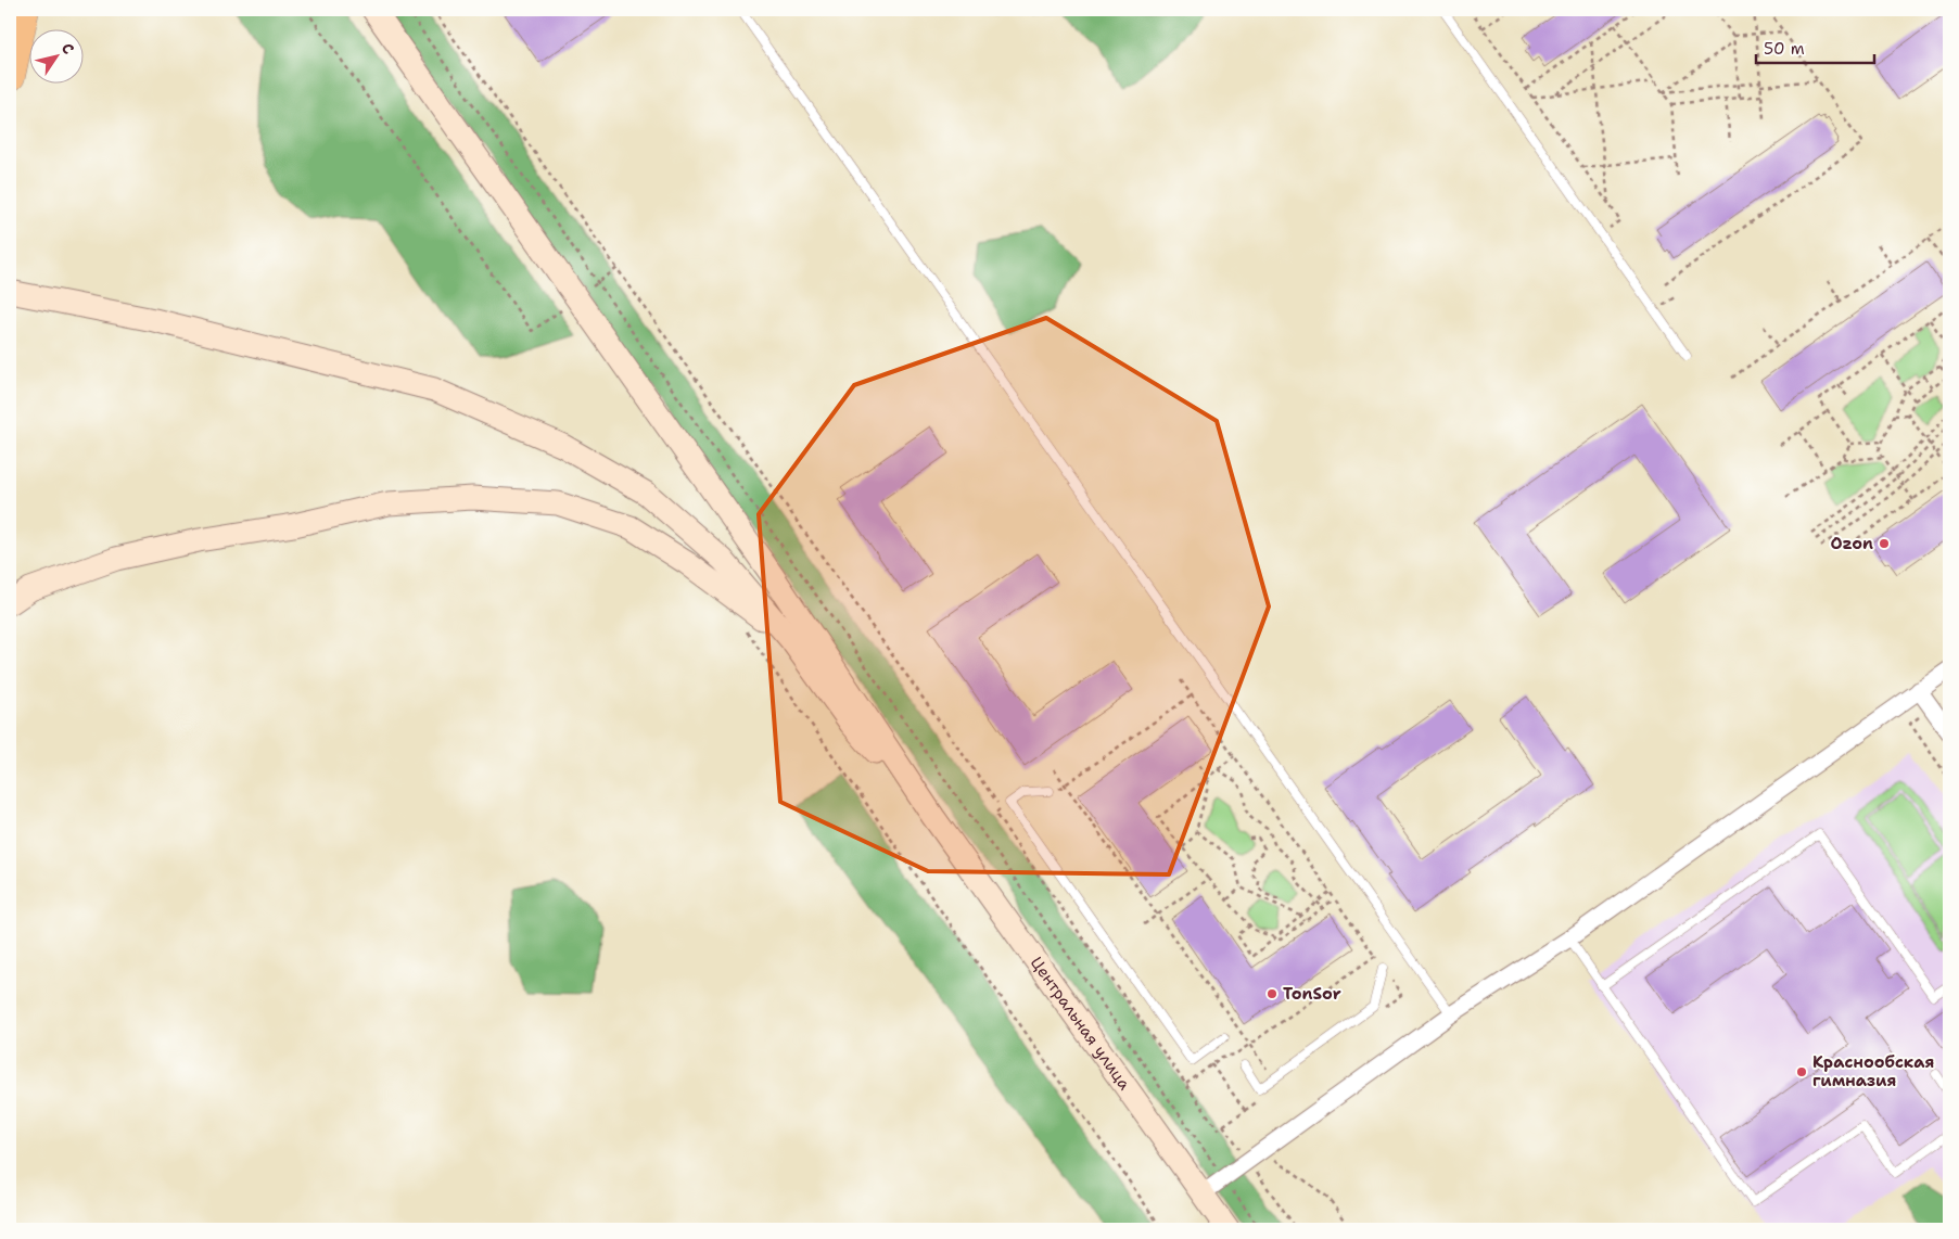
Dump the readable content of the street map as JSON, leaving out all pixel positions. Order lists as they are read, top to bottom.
{
  "streets": {
    "main road": ["Центральная улица"]
  },
  "places": ["Ozon", "TonSor", "Краснообская гимназия"],
  "scale_bar": "50 m",
  "north": "top right"
}
